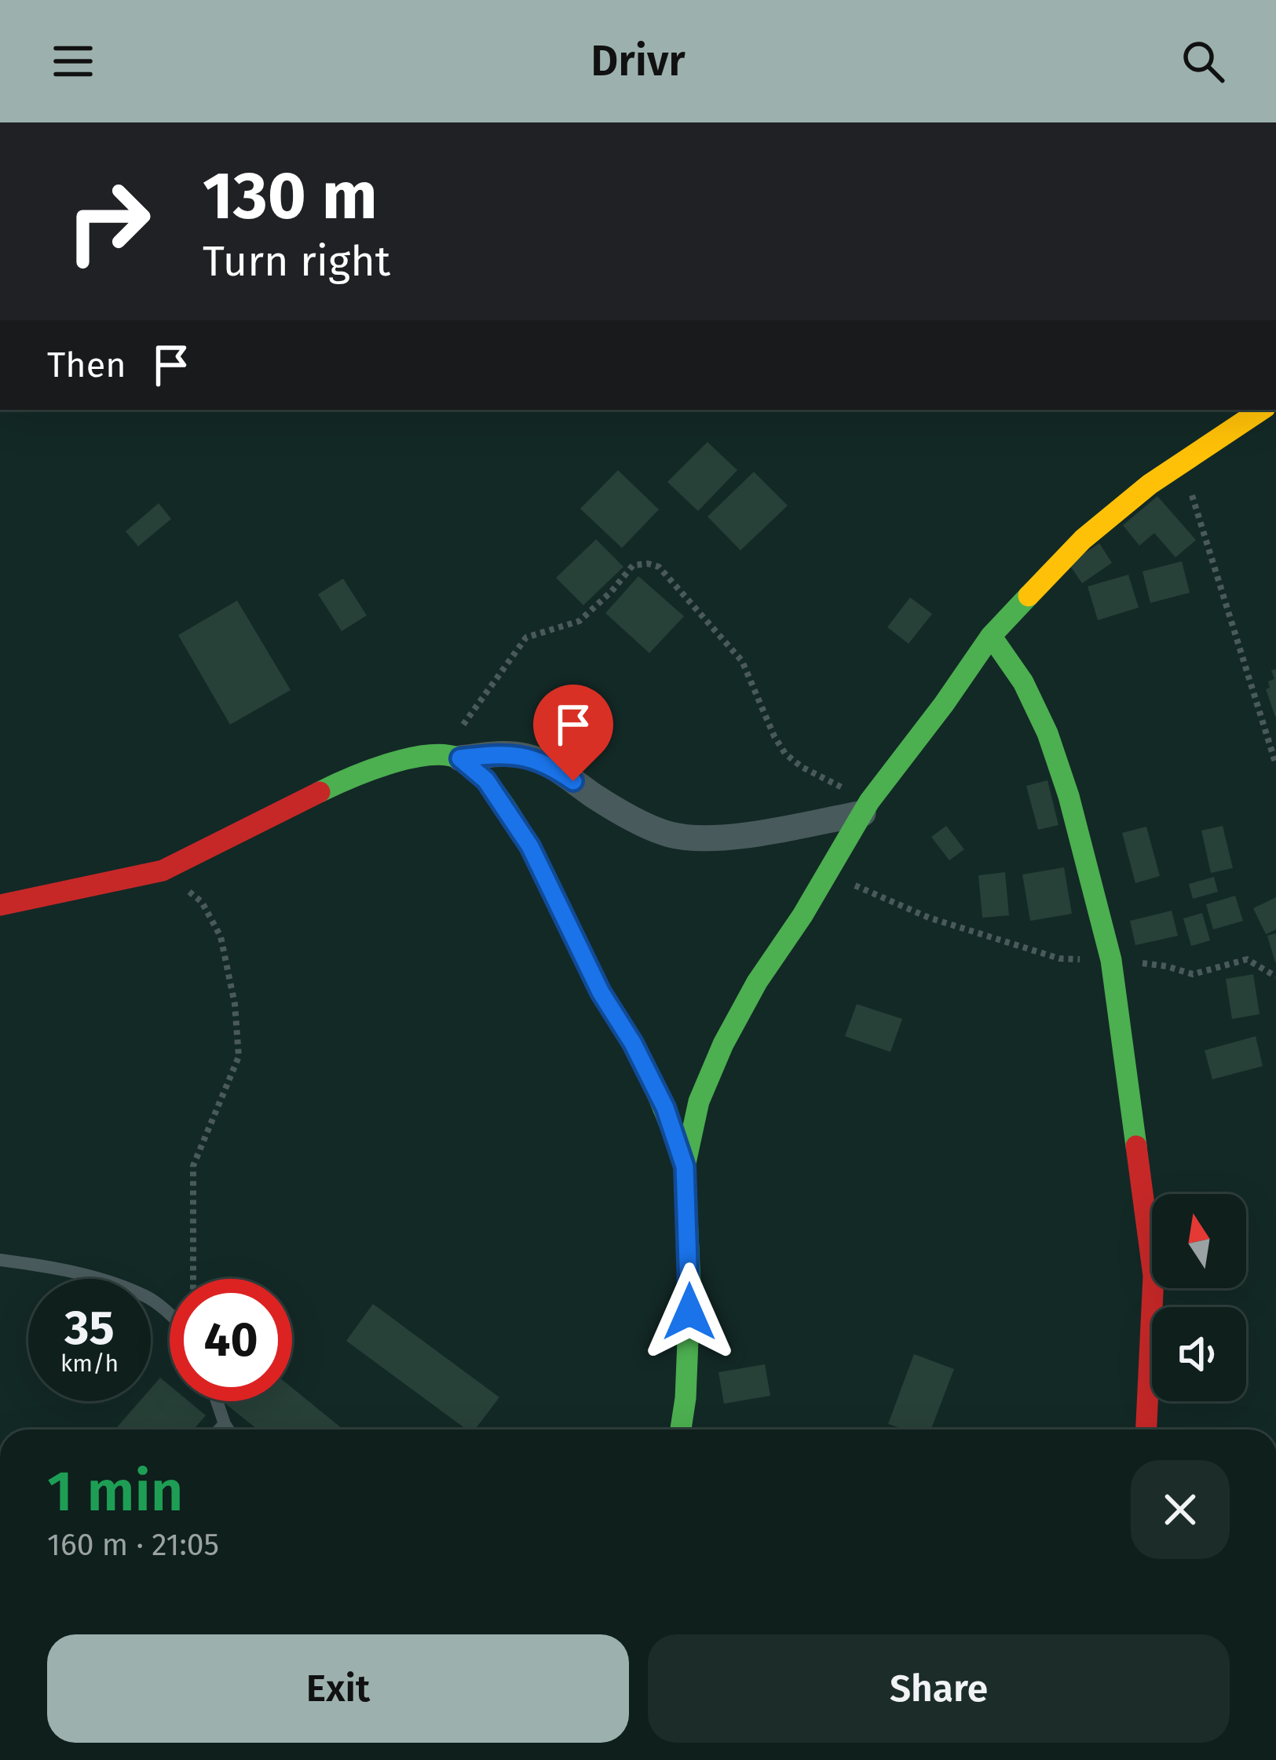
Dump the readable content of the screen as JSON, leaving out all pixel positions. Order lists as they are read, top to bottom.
{
  "north": "top",
  "page": {
    "header": "Drivr",
    "turn": ["130 m", "Turn right"],
    "then": "Then",
    "speed": "35 km/h",
    "limit": "40",
    "heading": ["1 min", "160 m · 21:05"],
    "buttons": ["Exit", "Share"]
  }
}
